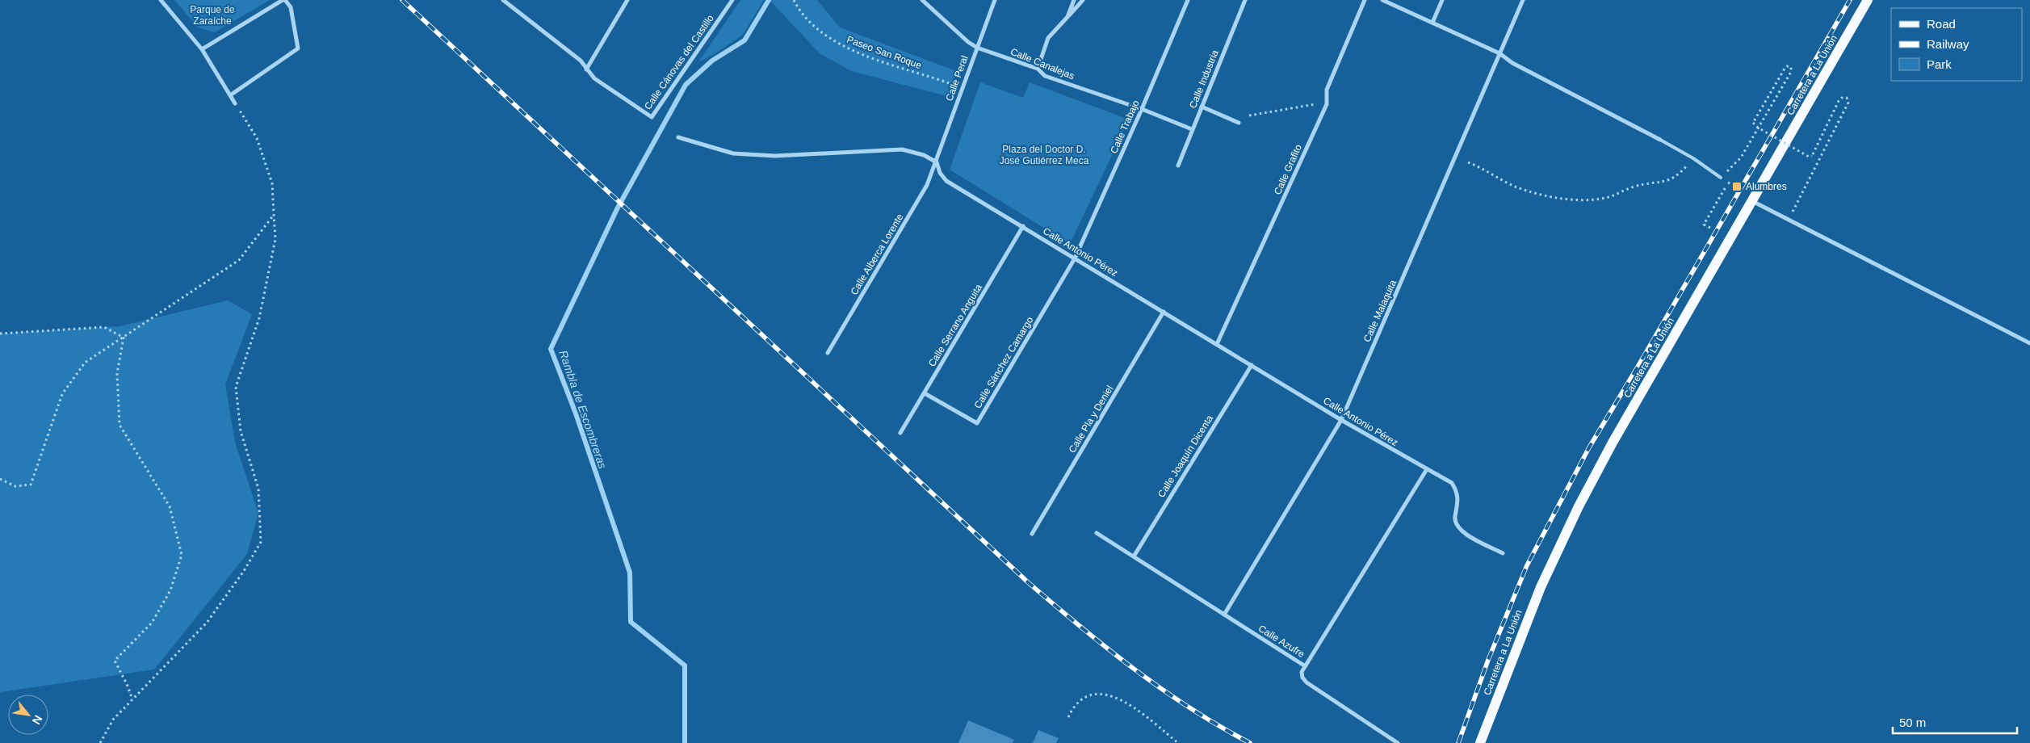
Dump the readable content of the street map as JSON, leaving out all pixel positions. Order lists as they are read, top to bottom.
{
  "streets": {
    "main road": ["Carretera a La Unión"],
    "street": [
      "Calle Cánovas del Castillo",
      "Calle Canalejas",
      "Calle Peral",
      "Calle Industria",
      "Calle Trabajo",
      "Calle Grafito",
      "Calle Antonio Pérez",
      "Calle Alberca Lorente",
      "Calle Malaquita",
      "Calle Serrano Anguita",
      "Calle Sánchez Camargo",
      "Calle Pla y Deniel",
      "Calle Joaquín Dicenta",
      "Calle Azufre"
    ],
    "path": ["Paseo San Roque"]
  },
  "crossings": [
    ["Paseo San Roque", "Calle Peral"],
    ["Calle Canalejas", "Calle Peral"],
    ["Calle Canalejas", "Calle Industria"],
    ["Calle Canalejas", "Calle Trabajo"],
    ["Calle Peral", "Calle Antonio Pérez"],
    ["Calle Peral", "Calle Alberca Lorente"],
    ["Calle Trabajo", "Calle Antonio Pérez"],
    ["Calle Trabajo", "Calle Sánchez Camargo"],
    ["Calle Grafito", "Calle Antonio Pérez"],
    ["Calle Antonio Pérez", "Calle Alberca Lorente"],
    ["Calle Antonio Pérez", "Calle Malaquita"],
    ["Calle Antonio Pérez", "Calle Serrano Anguita"],
    ["Calle Antonio Pérez", "Calle Sánchez Camargo"],
    ["Calle Antonio Pérez", "Calle Pla y Deniel"],
    ["Calle Antonio Pérez", "Calle Joaquín Dicenta"],
    ["Calle Antonio Pérez", "Calle Azufre"],
    ["Calle Malaquita", "Calle Azufre"],
    ["Calle Serrano Anguita", "Calle Sánchez Camargo"],
    ["Calle Joaquín Dicenta", "Calle Azufre"]
  ],
  "water": ["Rambla de Escombreras"],
  "parks": ["Parque de Zaraíche", "Plaza del Doctor D. José Gutiérrez Meca"],
  "places": {
    "transit": ["Alumbres"]
  },
  "legend": ["Road", "Railway", "Park"],
  "scale_bar": "50 m",
  "north": "bottom right"
}
